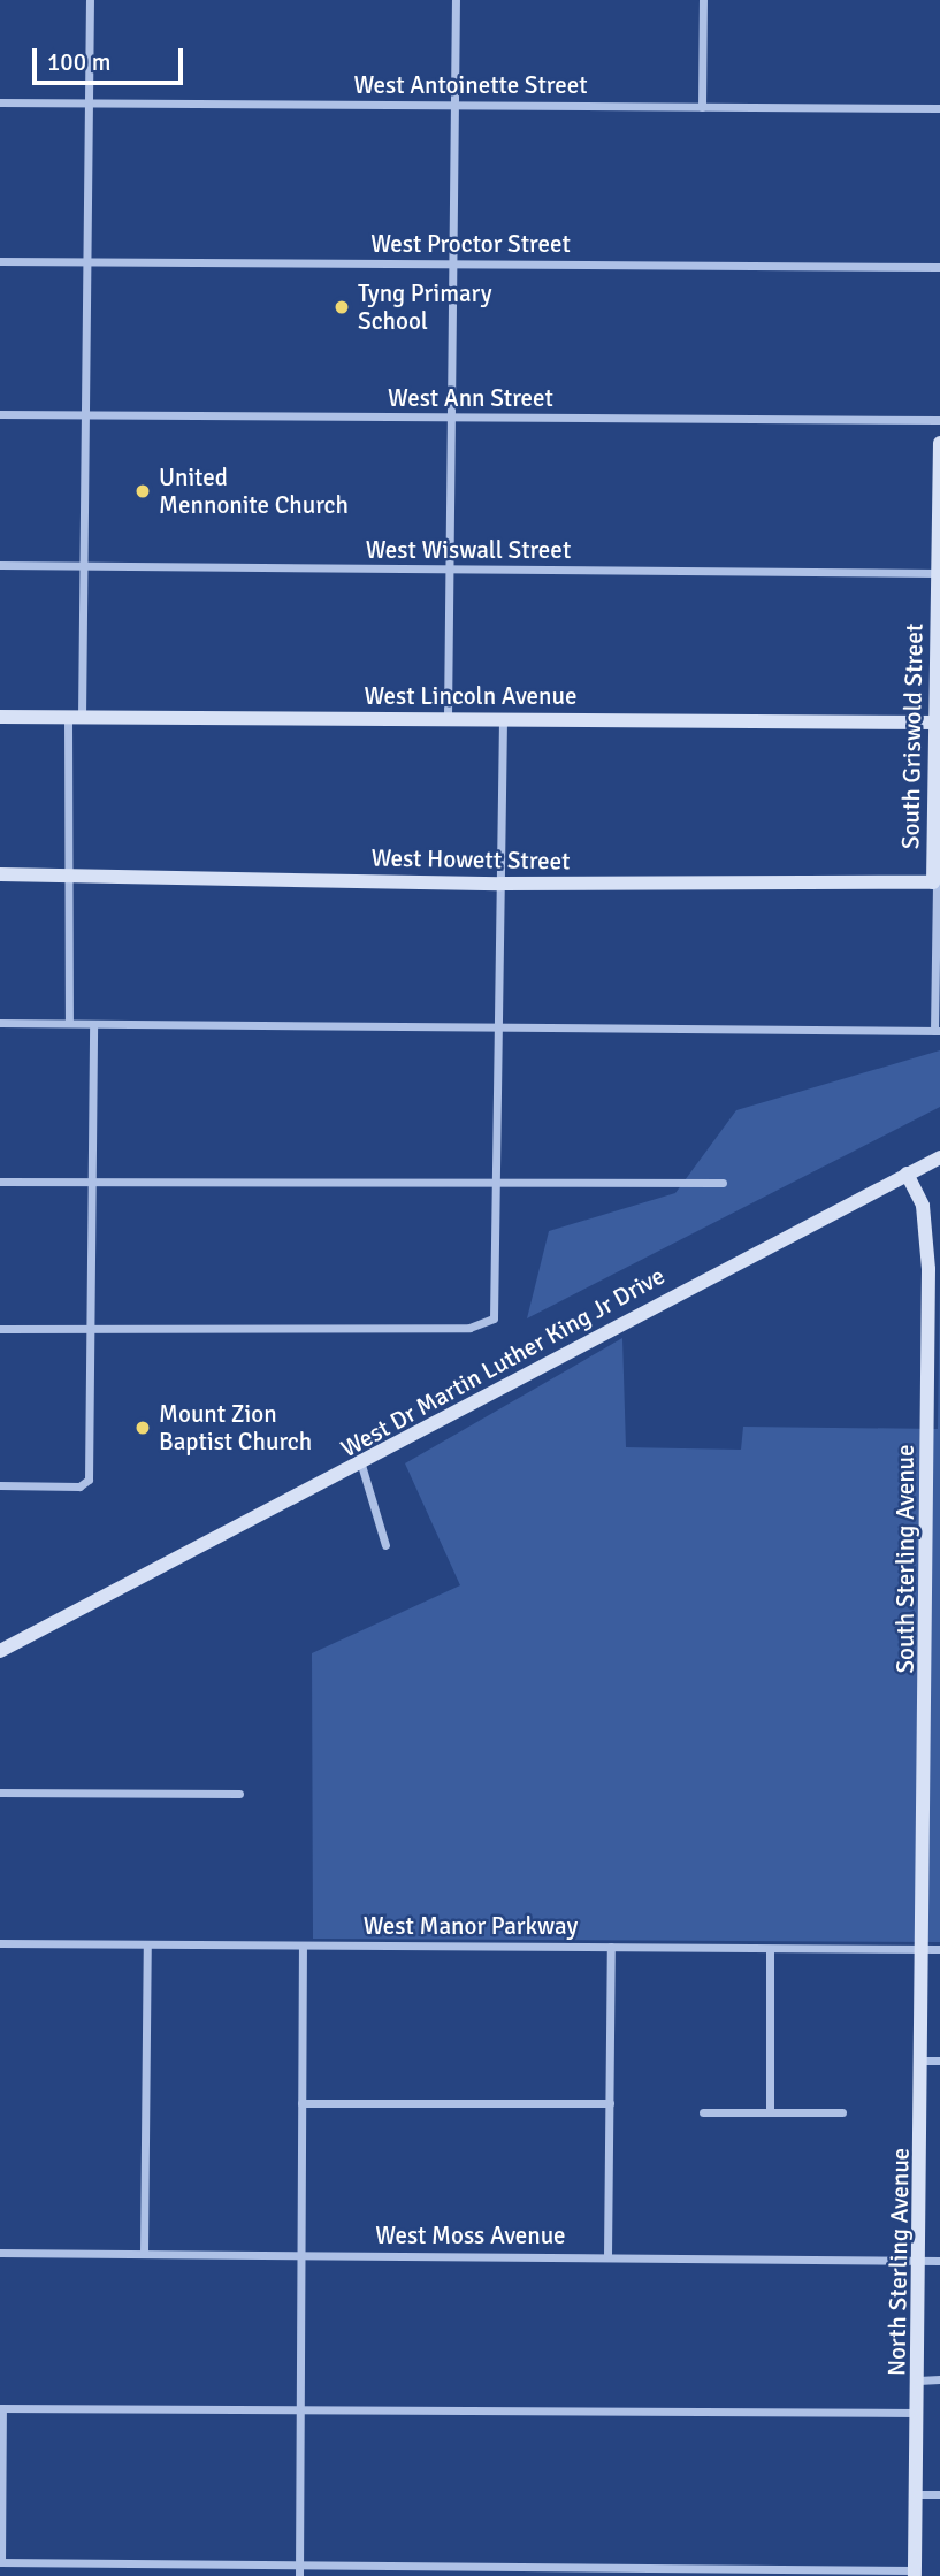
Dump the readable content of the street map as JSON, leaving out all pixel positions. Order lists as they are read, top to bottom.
{
  "streets": {
    "main road": [
      "West Lincoln Avenue",
      "South Griswold Street",
      "West Howett Street",
      "West Dr Martin Luther King Jr Drive",
      "South Sterling Avenue",
      "North Sterling Avenue"
    ],
    "street": [
      "West Antoinette Street",
      "West Proctor Street",
      "West Ann Street",
      "West Wiswall Street",
      "West Manor Parkway",
      "West Moss Avenue"
    ]
  },
  "crossings": [
    ["West Wiswall Street", "South Griswold Street"],
    ["West Lincoln Avenue", "South Griswold Street"],
    ["South Griswold Street", "West Howett Street"],
    ["West Dr Martin Luther King Jr Drive", "South Sterling Avenue"],
    ["South Sterling Avenue", "West Manor Parkway"],
    ["South Sterling Avenue", "North Sterling Avenue"],
    ["West Manor Parkway", "North Sterling Avenue"],
    ["West Moss Avenue", "North Sterling Avenue"]
  ],
  "places": ["Tyng Primary School", "United Mennonite Church", "Mount Zion Baptist Church"],
  "scale_bar": "100 m"
}
